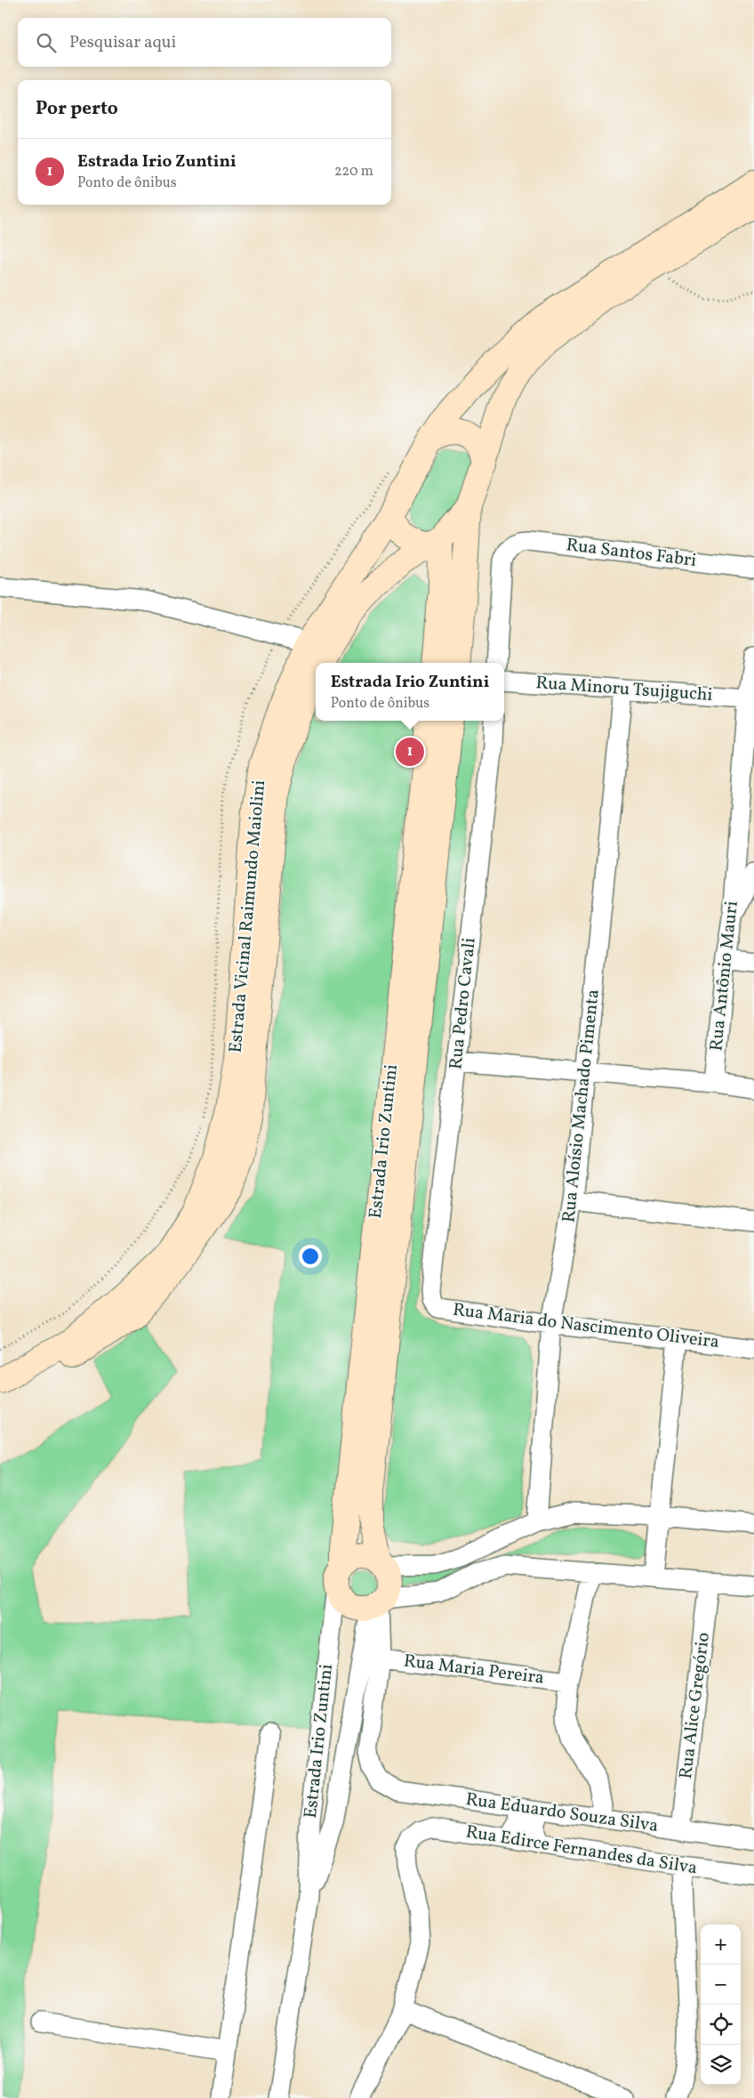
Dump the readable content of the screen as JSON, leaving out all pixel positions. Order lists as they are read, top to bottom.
{
  "streets": {
    "main road": ["Estrada Vicinal Raimundo Maiolini", "Estrada Irio Zuntini"],
    "street": [
      "Rua Santos Fabri",
      "Rua Minoru Tsujiguchi",
      "Rua Antônio Mauri",
      "Rua Pedro Cavali",
      "Rua Aloísio Machado Pimenta",
      "Rua Maria do Nascimento Oliveira",
      "Rua Maria Pereira",
      "Rua Alice Gregório",
      "Rua Eduardo Souza Silva",
      "Rua Edirce Fernandes da Silva"
    ]
  },
  "crossings": [
    ["Rua Minoru Tsujiguchi", "Rua Antônio Mauri"],
    ["Rua Minoru Tsujiguchi", "Rua Aloísio Machado Pimenta"],
    ["Rua Pedro Cavali", "Rua Maria do Nascimento Oliveira"],
    ["Rua Aloísio Machado Pimenta", "Rua Maria do Nascimento Oliveira"],
    ["Rua Maria Pereira", "Rua Eduardo Souza Silva"],
    ["Rua Alice Gregório", "Rua Eduardo Souza Silva"]
  ],
  "page": {
    "search": "Pesquisar aqui",
    "heading": "Por perto",
    "list": [
      {
        "mark": "1",
        "name": "Estrada Irio Zuntini",
        "note": "Ponto de ônibus",
        "value": "220 m"
      }
    ],
    "popup": ["Estrada Irio Zuntini", "Ponto de ônibus"],
    "pins": "1",
    "map_buttons": ["+", "−"]
  }
}
